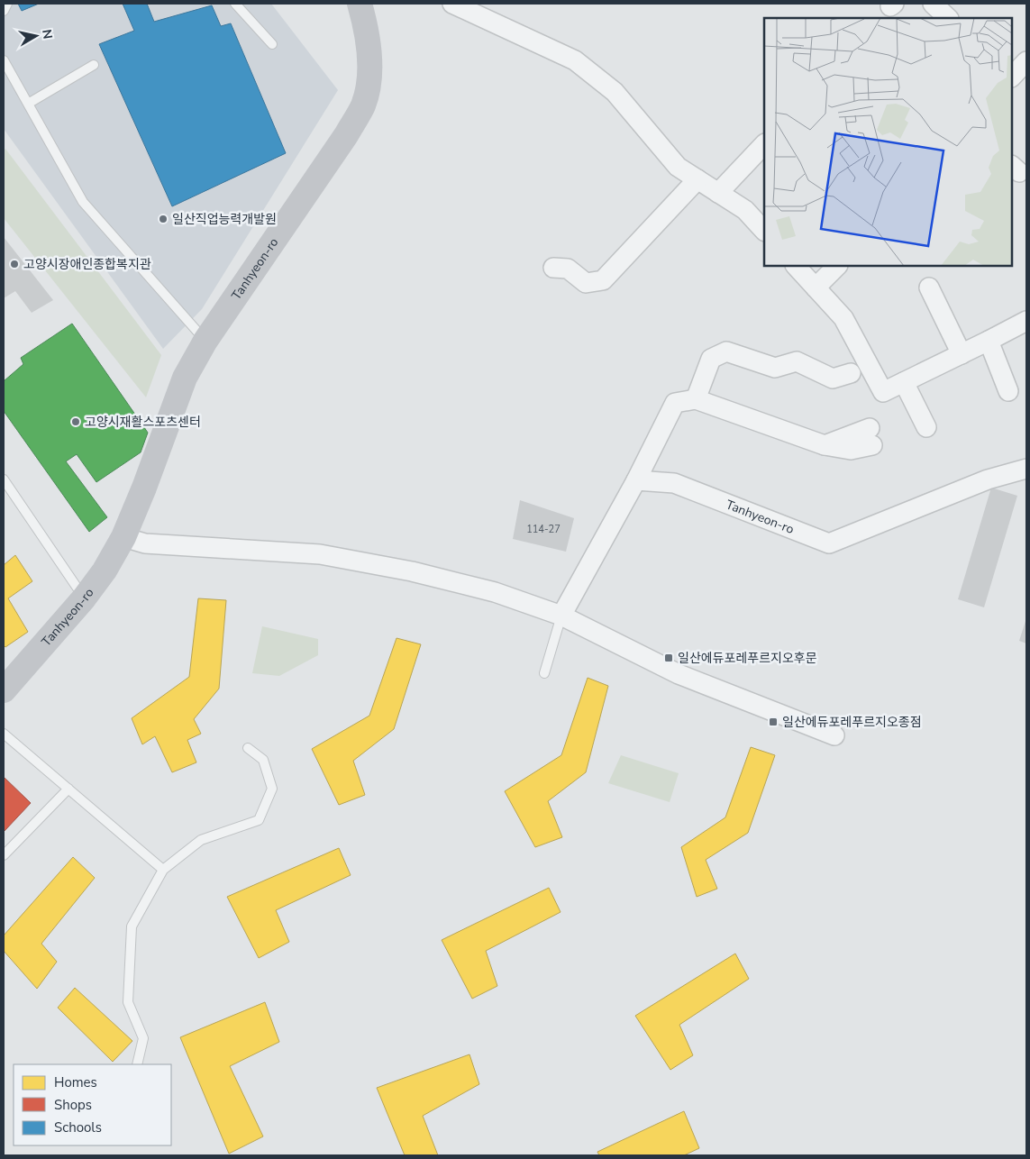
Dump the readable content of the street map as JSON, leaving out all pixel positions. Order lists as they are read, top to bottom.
{
  "streets": {
    "main road": ["Tanhyeon-ro"]
  },
  "places": {
    "other": ["일산직업능력개발원", "고양시장애인종합복지관", "고양시재활스포츠센터"],
    "transit": ["일산에듀포레푸르지오후문", "일산에듀포레푸르지오종점"]
  },
  "house_numbers": ["114-27"],
  "legend": ["Homes", "Shops", "Schools"],
  "north": "right"
}
